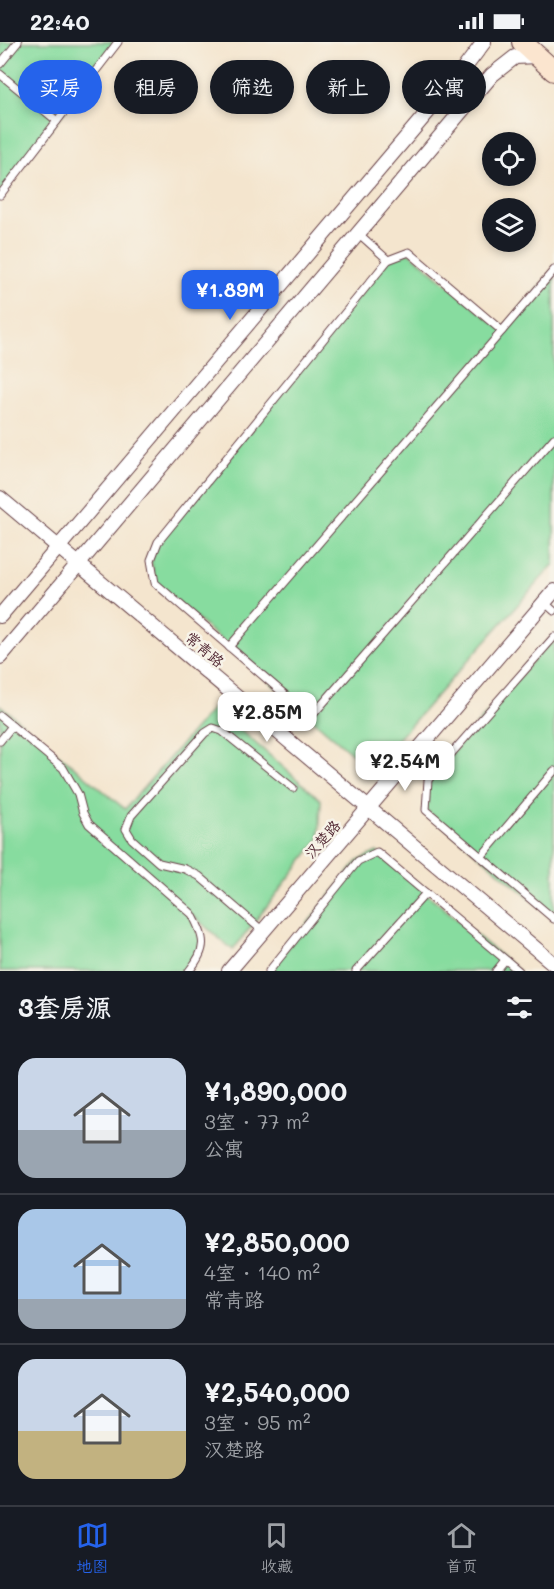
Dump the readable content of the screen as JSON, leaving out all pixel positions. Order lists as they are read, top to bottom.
{
  "streets": {
    "street": ["常青路", "汉楚路"]
  },
  "crossings": [
    ["常青路", "汉楚路"]
  ],
  "page": {
    "status": "22:40",
    "chip": [
      "买房",
      "租房",
      "筛选",
      "新上",
      "公寓"
    ],
    "price": ["¥1.89M", "¥2.85M", "¥2.54M"],
    "heading": "3套房源",
    "list": [
      {
        "name": "¥1,890,000",
        "note": "3室 · 77 m² · 公寓"
      },
      {
        "name": "¥2,850,000",
        "note": "4室 · 140 m² · 常青路"
      },
      {
        "name": "¥2,540,000",
        "note": "3室 · 95 m² · 汉楚路"
      }
    ],
    "tabs": ["地图", "收藏", "首页"]
  }
}
